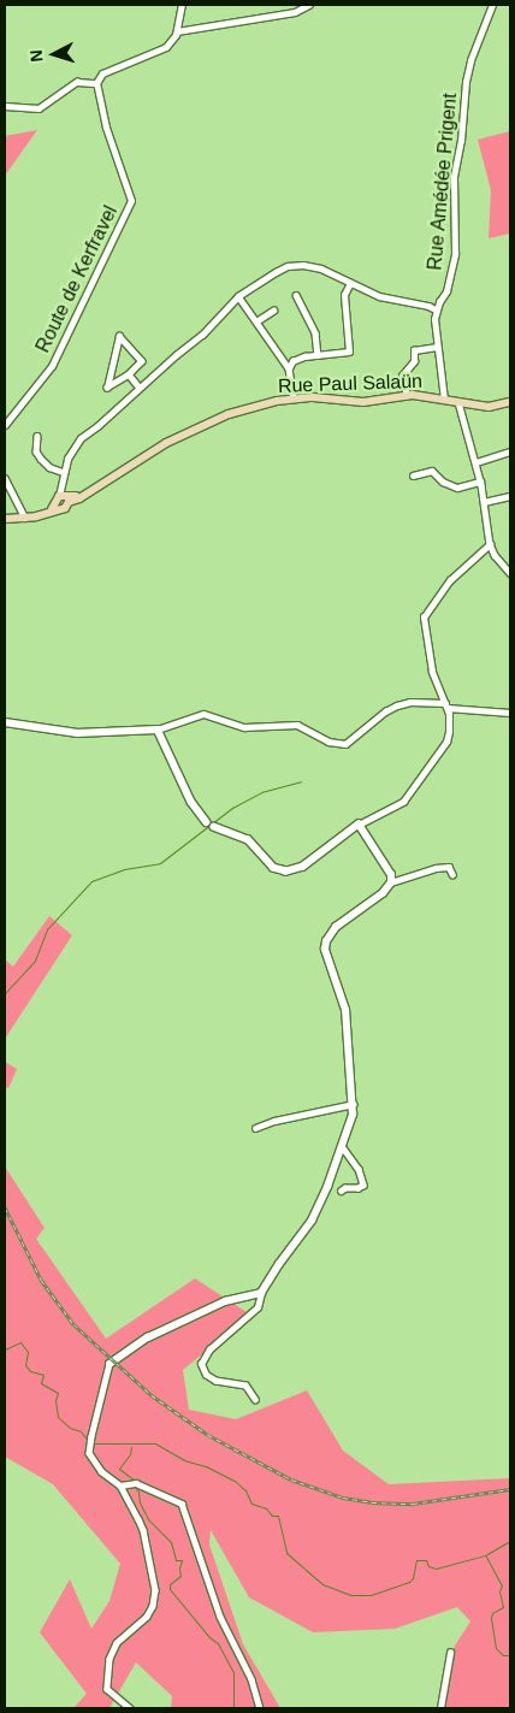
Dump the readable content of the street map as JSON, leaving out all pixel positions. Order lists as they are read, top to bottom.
{
  "streets": {
    "main road": ["Rue Paul Salaün"],
    "street": ["Rue Amédée Prigent", "Route de Kerfravel"]
  },
  "crossings": [
    ["Rue Amédée Prigent", "Rue Paul Salaün"]
  ],
  "north": "left"
}
